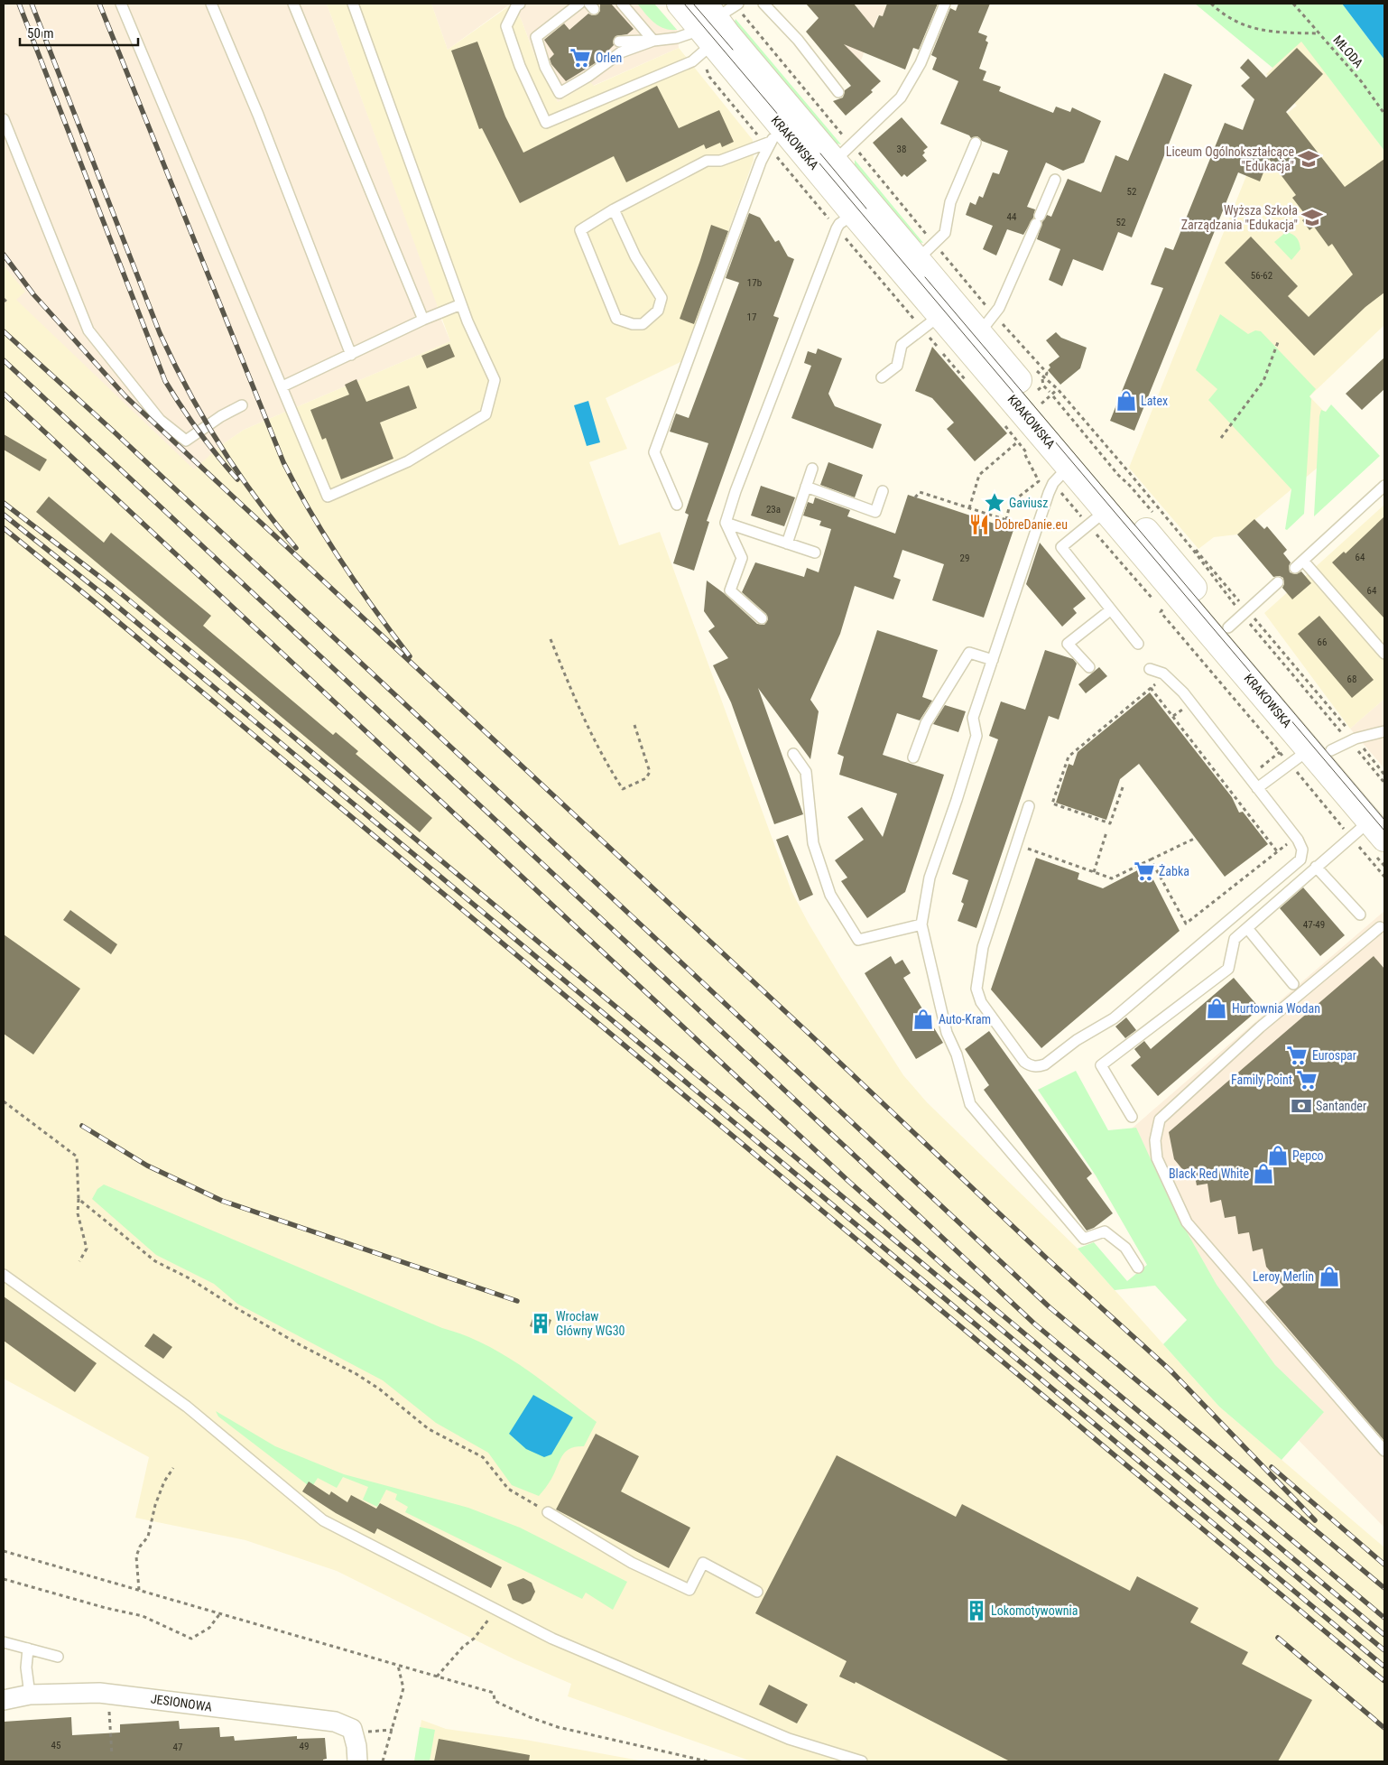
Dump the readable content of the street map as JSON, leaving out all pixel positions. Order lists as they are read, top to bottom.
{
  "streets": {
    "main road": ["KRAKOWSKA"],
    "street": ["JESIONOWA"],
    "path": ["MŁODA"]
  },
  "places": {
    "supermarket": [
      "Orlen",
      "Żabka",
      "Eurospar",
      "Family Point"
    ],
    "school or university": ["Liceum Ogólnokształcące \"Edukacja\"", "Wyższa Szkoła Zarządzania \"Edukacja\""],
    "shop": [
      "Latex",
      "Hurtownia Wodan",
      "Auto-Kram",
      "Pepco",
      "Black Red White",
      "Leroy Merlin"
    ],
    "place": ["Gaviusz"],
    "restaurant": ["DobreDanie.eu"],
    "bank": ["Santander"],
    "building": ["Wrocław Główny WG30", "Lokomotywownia"]
  },
  "house_numbers": [
    "38",
    "52",
    "44",
    "52",
    "56-62",
    "17b",
    "17",
    "23a",
    "64",
    "29",
    "64",
    "66",
    "68",
    "47-49",
    "45",
    "49",
    "47"
  ],
  "scale_bar": "50 m"
}
